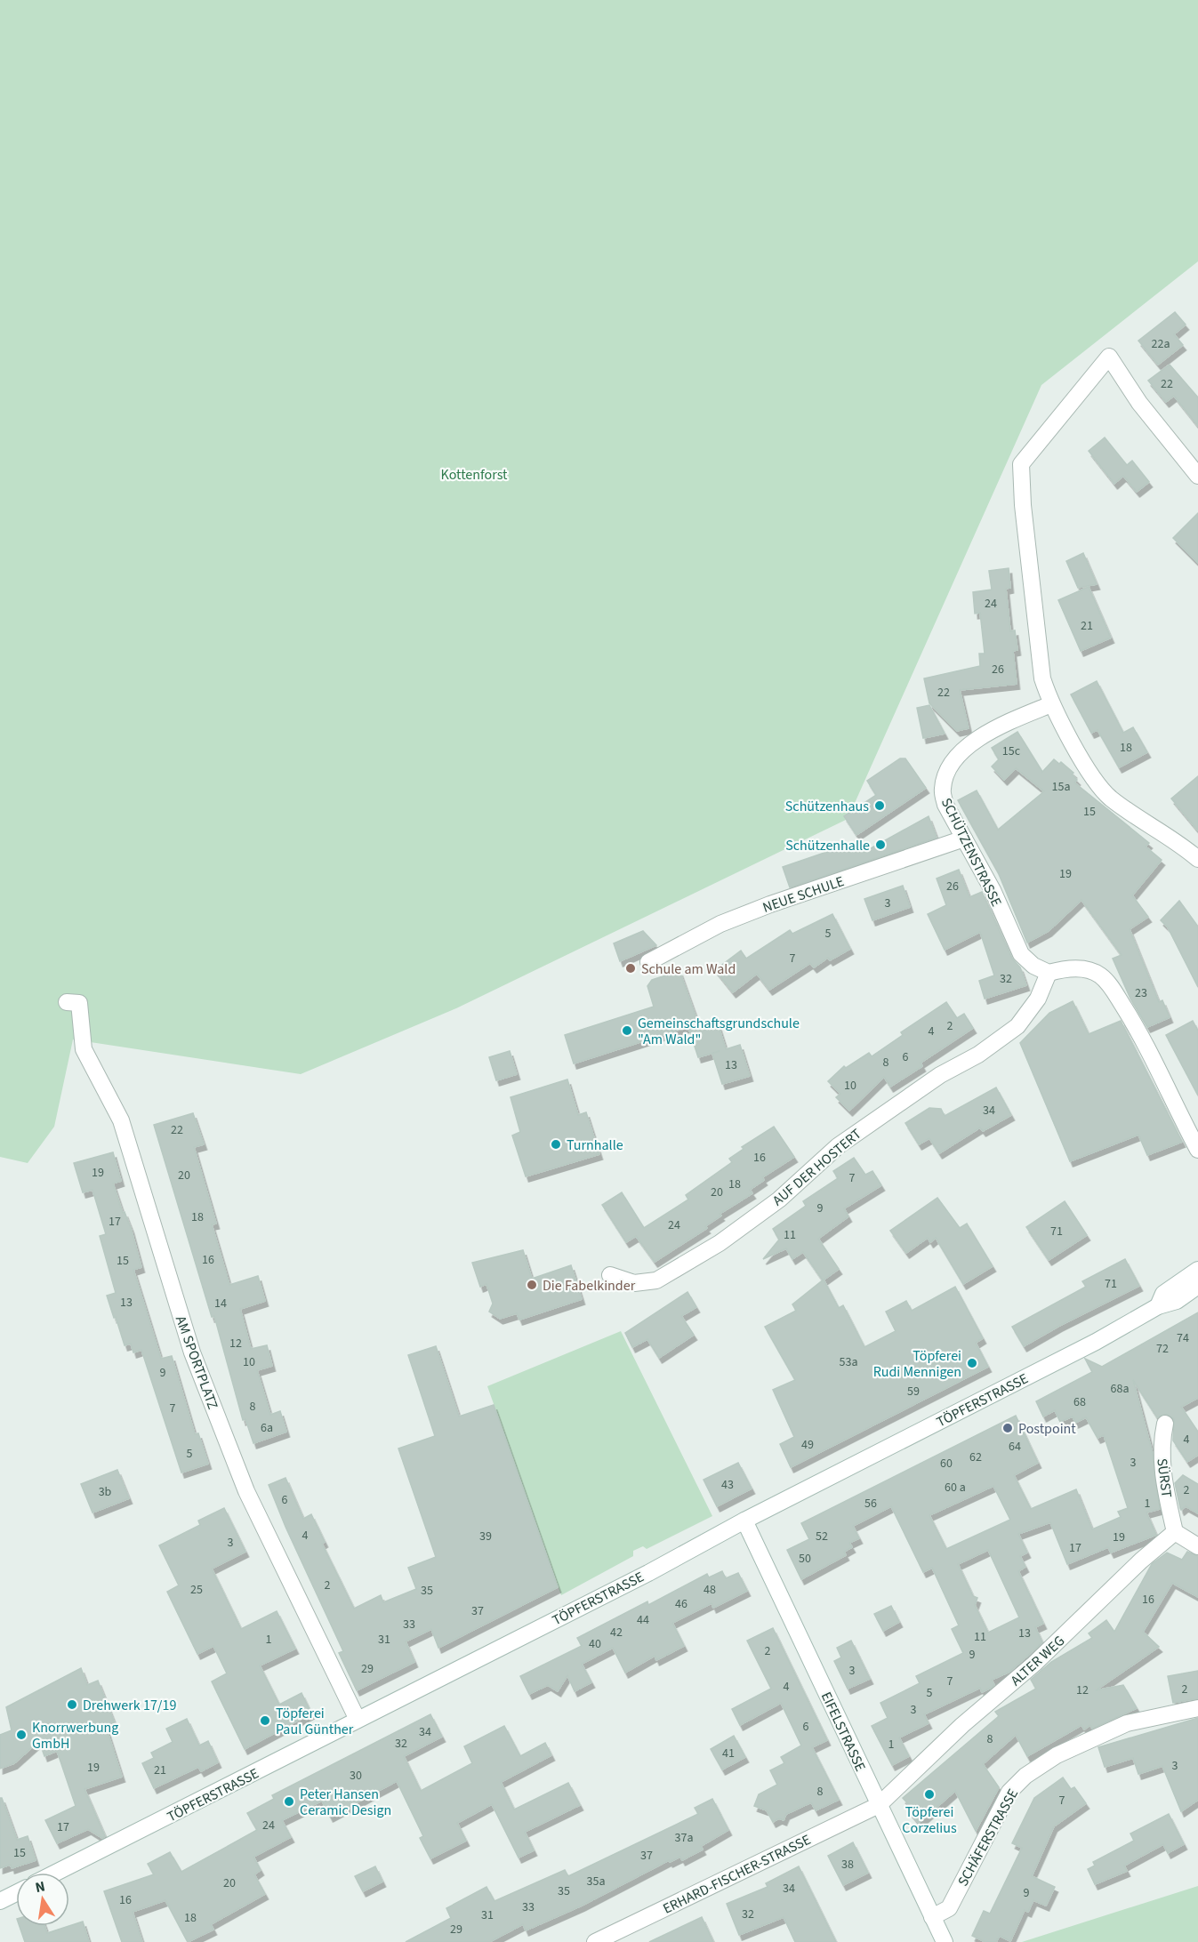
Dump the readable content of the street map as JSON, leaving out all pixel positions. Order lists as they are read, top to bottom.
{
  "streets": {
    "street": [
      "SCHÜTZENSTRASSE",
      "NEUE SCHULE",
      "AUF DER HOSTERT",
      "AM SPORTPLATZ",
      "TÖPFERSTRASSE",
      "SÜRST",
      "ALTER WEG",
      "EIFELSTRASSE",
      "SCHÄFERSTRASSE",
      "ERHARD-FISCHER-STRASSE"
    ]
  },
  "crossings": [
    ["SCHÜTZENSTRASSE", "NEUE SCHULE"],
    ["SCHÜTZENSTRASSE", "AUF DER HOSTERT"],
    ["AM SPORTPLATZ", "TÖPFERSTRASSE"],
    ["TÖPFERSTRASSE", "EIFELSTRASSE"],
    ["SÜRST", "ALTER WEG"],
    ["ALTER WEG", "EIFELSTRASSE"],
    ["ALTER WEG", "ERHARD-FISCHER-STRASSE"],
    ["EIFELSTRASSE", "SCHÄFERSTRASSE"],
    ["EIFELSTRASSE", "ERHARD-FISCHER-STRASSE"]
  ],
  "parks": ["Kottenforst"],
  "places": [
    "Schützenhaus",
    "Schützenhalle",
    "Schule am Wald",
    "Gemeinschaftsgrundschule \"Am Wald\"",
    "Turnhalle",
    "Die Fabelkinder",
    "Töpferei Rudi Mennigen",
    "Postpoint",
    "Drehwerk 17/19",
    "Töpferei Paul Günther",
    "Knorrwerbung GmbH",
    "Töpferei Corzelius",
    "Peter Hansen Ceramic Design"
  ],
  "house_numbers": [
    "22a",
    "22",
    "24",
    "21",
    "26",
    "22",
    "18",
    "15c",
    "15a",
    "15",
    "19",
    "26",
    "3",
    "5",
    "7",
    "32",
    "23",
    "2",
    "4",
    "6",
    "8",
    "13",
    "10",
    "34",
    "22",
    "16",
    "19",
    "20",
    "7",
    "18",
    "20",
    "9",
    "18",
    "17",
    "24",
    "71",
    "11",
    "16",
    "15",
    "71",
    "13",
    "14",
    "74",
    "12",
    "72",
    "10",
    "53a",
    "9",
    "68a",
    "59",
    "68",
    "8",
    "7",
    "6a",
    "4",
    "49",
    "64",
    "5",
    "62",
    "3",
    "60",
    "43",
    "60 a",
    "2",
    "3b",
    "6",
    "56",
    "1",
    "4",
    "39",
    "52",
    "19",
    "3",
    "17",
    "50",
    "2",
    "25",
    "48",
    "35",
    "16",
    "46",
    "37",
    "44",
    "33",
    "42",
    "13",
    "11",
    "1",
    "31",
    "40",
    "2",
    "9",
    "29",
    "3",
    "7",
    "4",
    "2",
    "12",
    "5",
    "3",
    "6",
    "34",
    "8",
    "32",
    "1",
    "41",
    "3",
    "19",
    "21",
    "30",
    "8",
    "7",
    "24",
    "17",
    "37a",
    "15",
    "37",
    "38",
    "35a",
    "20",
    "34",
    "35",
    "9",
    "16",
    "33",
    "32",
    "31",
    "18",
    "29"
  ],
  "north": "top"
}
